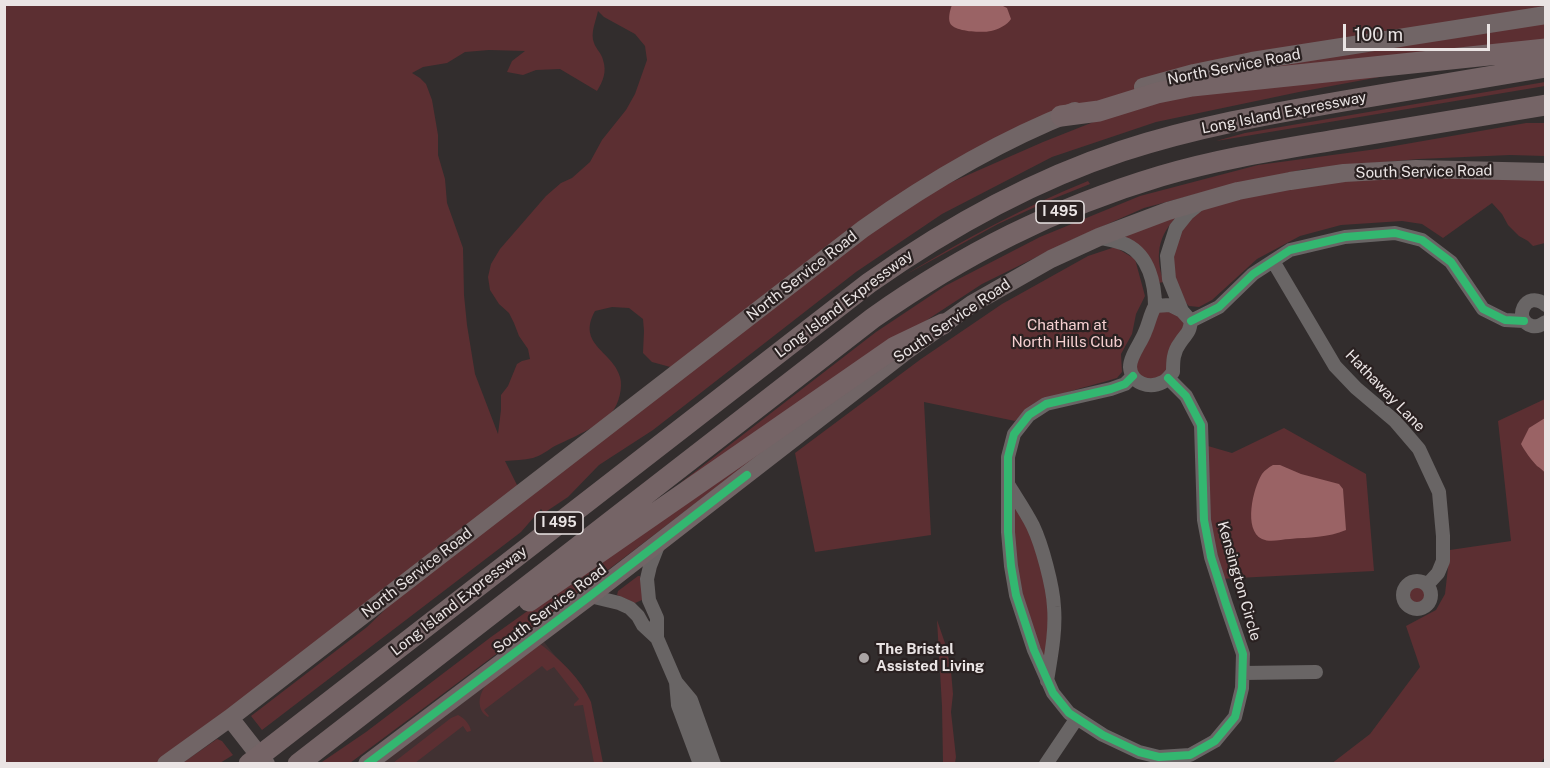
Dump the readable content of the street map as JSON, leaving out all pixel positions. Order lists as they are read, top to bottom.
{
  "streets": {
    "highway": ["Long Island Expressway", "I 495"],
    "main road": ["North Service Road", "South Service Road"],
    "street": ["Hathaway Lane", "Kensington Circle"]
  },
  "parks": ["Chatham at North Hills Club"],
  "places": ["The Bristal Assisted Living"],
  "scale_bar": "100 m"
}
